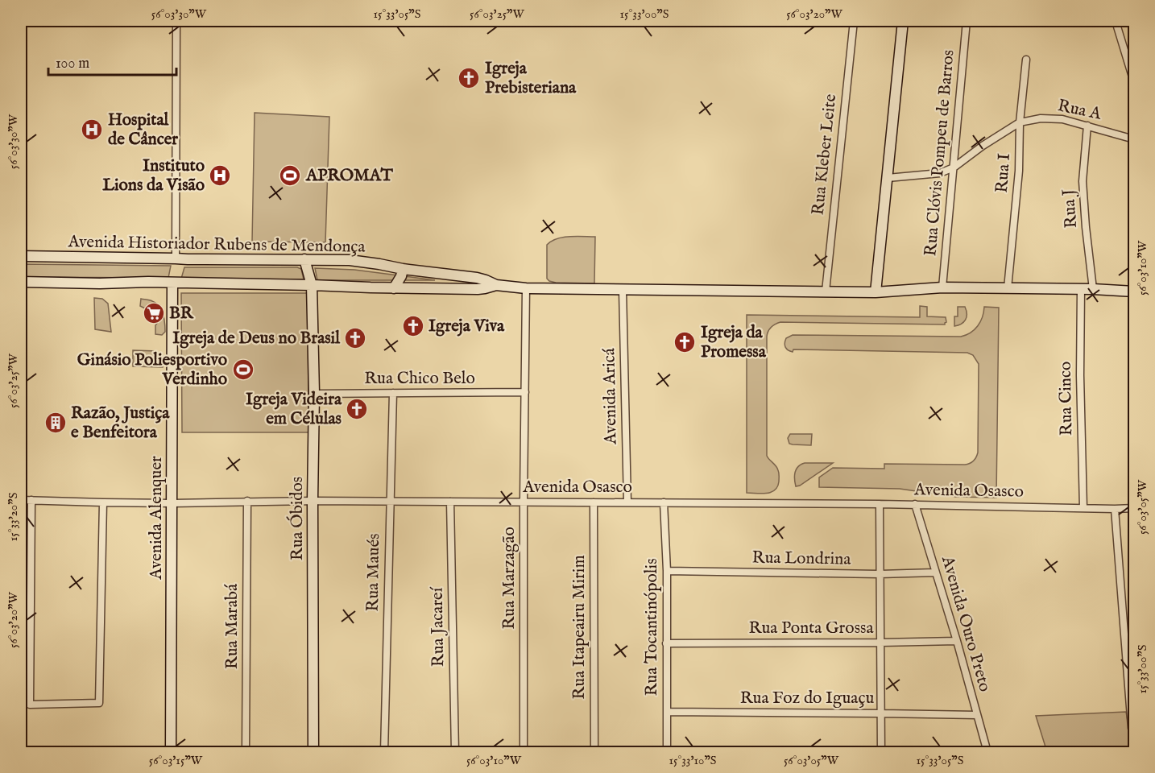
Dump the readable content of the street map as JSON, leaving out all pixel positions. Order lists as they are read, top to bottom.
{
  "streets": {
    "main road": ["Avenida Historiador Rubens de Mendonça", "Avenida Alenquer", "Rua Óbidos"],
    "street": [
      "Rua A",
      "Rua Clóvis Pompeu de Barros",
      "Rua Kleber Leite",
      "Rua I",
      "Rua J",
      "Rua Chico Belo",
      "Avenida Aricá",
      "Rua Cinco",
      "Avenida Osasco",
      "Rua Londrina",
      "Rua Maués",
      "Rua Marzagão",
      "Avenida Ouro Preto",
      "Rua Marabá",
      "Rua Jacareí",
      "Rua Itapeairu Mirim",
      "Rua Tocantinópolis",
      "Rua Ponta Grossa",
      "Rua Foz do Iguaçu"
    ]
  },
  "crossings": [
    ["Rua A", "Rua Clóvis Pompeu de Barros"],
    ["Rua A", "Rua I"],
    ["Rua A", "Rua J"],
    ["Rua Clóvis Pompeu de Barros", "Avenida Historiador Rubens de Mendonça"],
    ["Rua Kleber Leite", "Avenida Historiador Rubens de Mendonça"],
    ["Rua I", "Avenida Historiador Rubens de Mendonça"],
    ["Rua J", "Avenida Historiador Rubens de Mendonça"],
    ["Avenida Historiador Rubens de Mendonça", "Avenida Aricá"],
    ["Avenida Historiador Rubens de Mendonça", "Rua Cinco"],
    ["Avenida Historiador Rubens de Mendonça", "Avenida Alenquer"],
    ["Avenida Historiador Rubens de Mendonça", "Rua Óbidos"],
    ["Avenida Historiador Rubens de Mendonça", "Rua Marzagão"],
    ["Rua Chico Belo", "Rua Óbidos"],
    ["Rua Chico Belo", "Rua Maués"],
    ["Rua Chico Belo", "Rua Marzagão"],
    ["Avenida Aricá", "Avenida Osasco"],
    ["Rua Cinco", "Avenida Osasco"],
    ["Avenida Osasco", "Avenida Alenquer"],
    ["Avenida Osasco", "Rua Óbidos"],
    ["Avenida Osasco", "Rua Maués"],
    ["Avenida Osasco", "Rua Marzagão"],
    ["Avenida Osasco", "Avenida Ouro Preto"],
    ["Avenida Osasco", "Rua Marabá"],
    ["Avenida Osasco", "Rua Jacareí"],
    ["Avenida Osasco", "Rua Itapeairu Mirim"],
    ["Avenida Osasco", "Rua Tocantinópolis"],
    ["Rua Londrina", "Avenida Ouro Preto"],
    ["Rua Londrina", "Rua Tocantinópolis"],
    ["Avenida Ouro Preto", "Rua Ponta Grossa"],
    ["Avenida Ouro Preto", "Rua Foz do Iguaçu"],
    ["Rua Tocantinópolis", "Rua Ponta Grossa"],
    ["Rua Tocantinópolis", "Rua Foz do Iguaçu"]
  ],
  "places": {
    "church": [
      "Igreja Prebisteriana",
      "Igreja Viva",
      "Igreja de Deus no Brasil",
      "Igreja da Promessa",
      "Igreja Videira em Células"
    ],
    "hospital": ["Hospital de Câncer", "Instituto Lions da Visão"],
    "sports": ["APROMAT", "Ginásio Poliesportivo Verdinho"],
    "supermarket": ["BR"],
    "building": ["Razão, Justiça e Benfeitora"]
  },
  "scale_bar": "100 m",
  "coordinates": [
    "56°03'30\"W",
    "15°33'05\"S",
    "56°03'25\"W",
    "15°33'00\"S",
    "56°03'20\"W",
    "56°03'10\"W",
    "56°03'05\"W",
    "15°33'20\"S",
    "56°03'15\"W",
    "15°33'10\"S"
  ]
}
